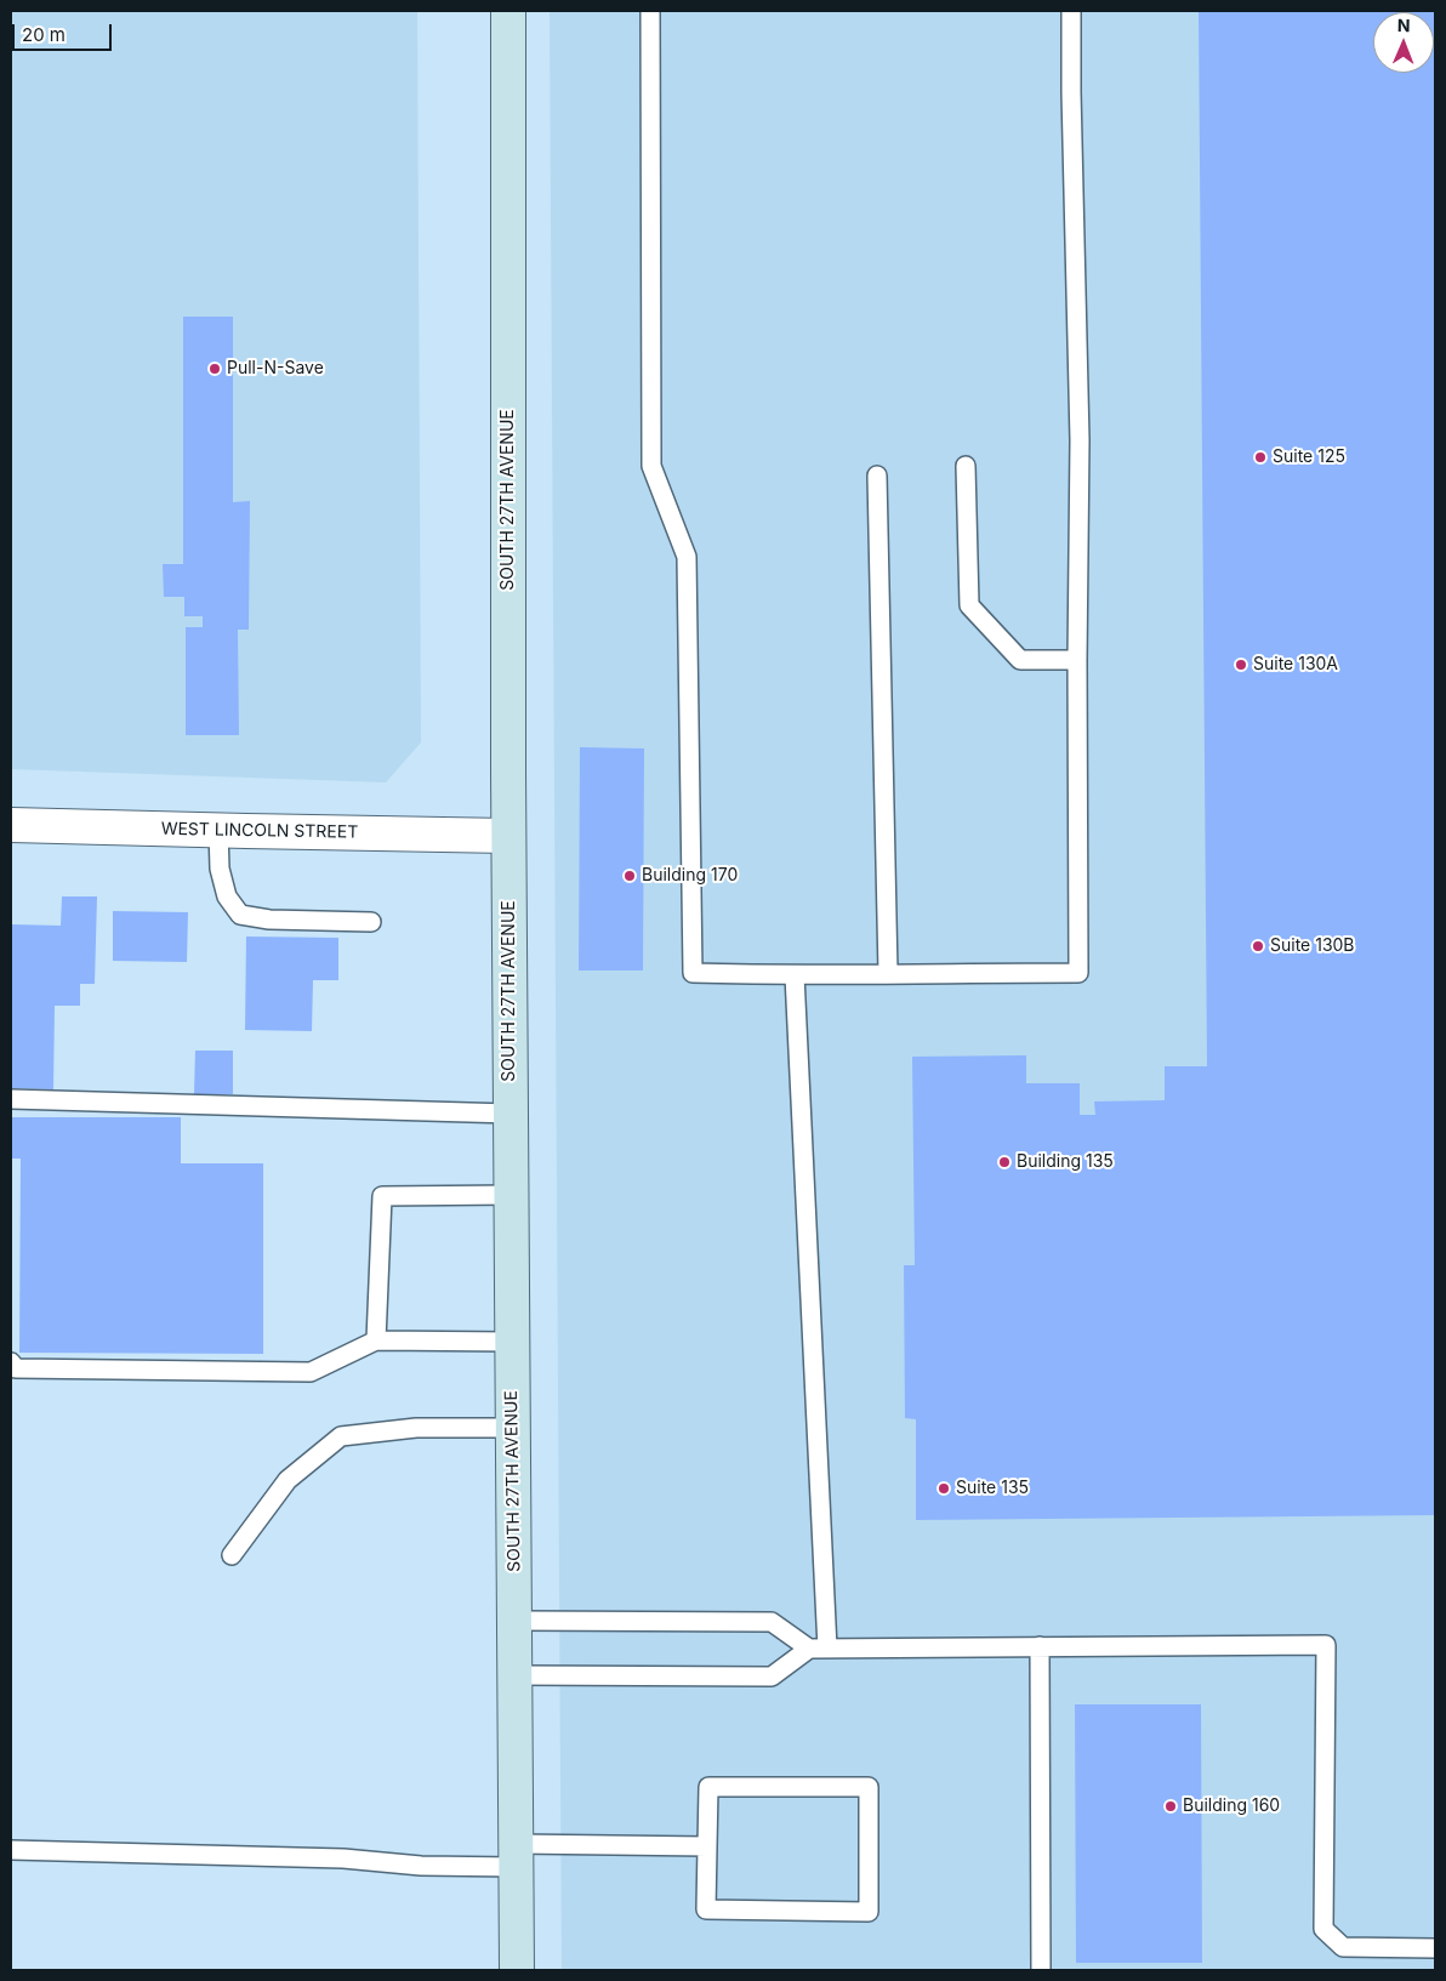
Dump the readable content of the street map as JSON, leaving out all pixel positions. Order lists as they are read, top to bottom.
{
  "streets": {
    "main road": ["SOUTH 27TH AVENUE"],
    "street": ["WEST LINCOLN STREET"]
  },
  "crossings": [
    ["SOUTH 27TH AVENUE", "WEST LINCOLN STREET"]
  ],
  "places": [
    "Pull-N-Save",
    "Suite 125",
    "Suite 130A",
    "Building 170",
    "Suite 130B",
    "Building 135",
    "Suite 135",
    "Building 160"
  ],
  "scale_bar": "20 m",
  "north": "top"
}
